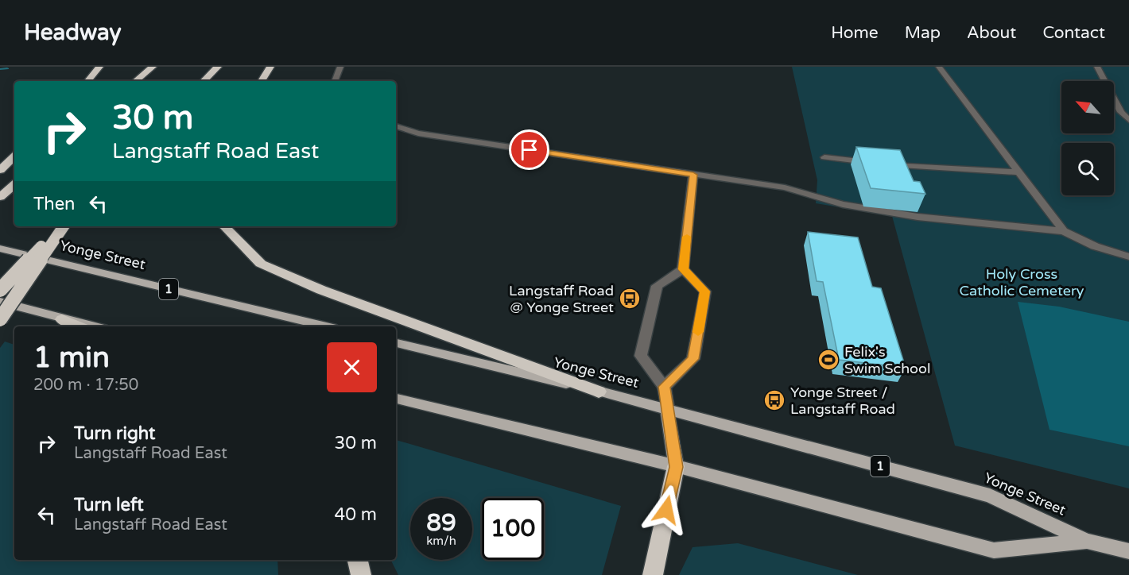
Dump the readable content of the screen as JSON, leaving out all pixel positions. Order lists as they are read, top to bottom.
{
  "streets": {
    "main road": ["Yonge Street", "1"]
  },
  "parks": ["Holy Cross Catholic Cemetery"],
  "places": {
    "bus stop": ["Langstaff Road @ Yonge Street", "Yonge Street / Langstaff Road"],
    "sports": ["Felix's Swim School"]
  },
  "north": "top left",
  "page": {
    "header": "Headway",
    "nav": [
      "Home",
      "Map",
      "About",
      "Contact"
    ],
    "turn": ["30 m", "Langstaff Road East"],
    "then": "Then",
    "heading": ["1 min", "200 m · 17:50"],
    "list": [
      {
        "name": "Turn right",
        "note": "Langstaff Road East",
        "value": "30 m"
      },
      {
        "name": "Turn left",
        "note": "Langstaff Road East",
        "value": "40 m"
      }
    ],
    "speed": "89 km/h",
    "limit": "100"
  }
}
